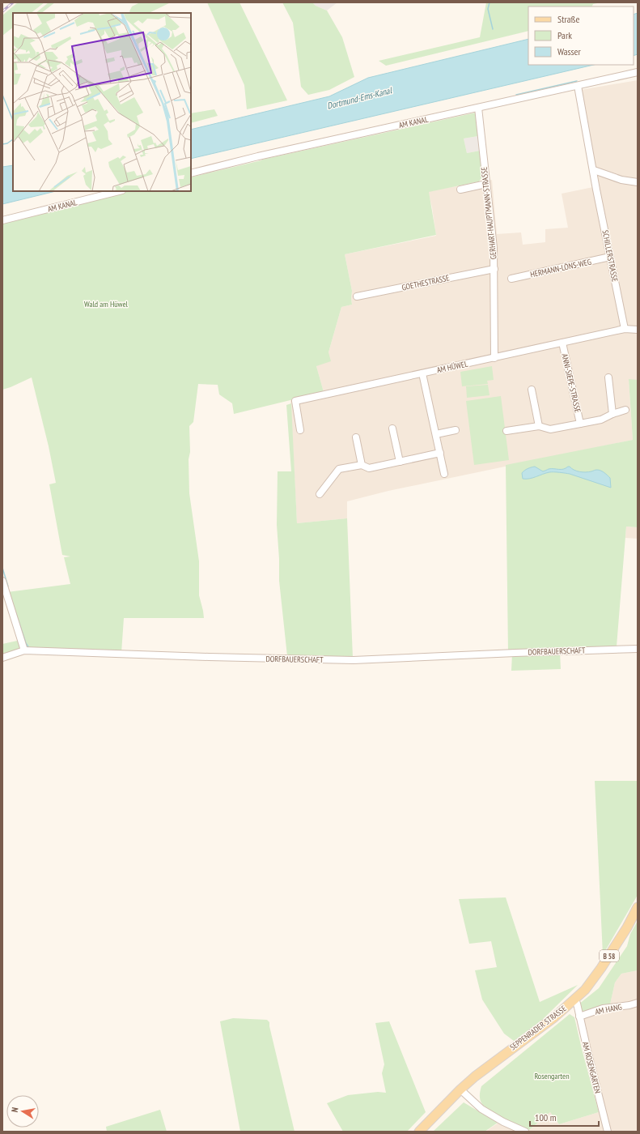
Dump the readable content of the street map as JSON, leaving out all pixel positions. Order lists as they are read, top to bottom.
{
  "streets": {
    "main road": ["B 58", "SEPPENRADER STRASSE"],
    "street": [
      "AM KANAL",
      "GERHART-HAUPTMANN-STRASSE",
      "SCHILLERSTRASSE",
      "HERMANN-LÖNS-WEG",
      "GOETHESTRASSE",
      "AM HÜWEL",
      "ANNI-SIEPE-STRASSE",
      "DORFBAUERSCHAFT",
      "AM HANG",
      "AM ROSENGARTEN"
    ]
  },
  "crossings": [
    ["AM KANAL", "GERHART-HAUPTMANN-STRASSE"],
    ["GERHART-HAUPTMANN-STRASSE", "GOETHESTRASSE"],
    ["GERHART-HAUPTMANN-STRASSE", "AM HÜWEL"],
    ["SCHILLERSTRASSE", "HERMANN-LÖNS-WEG"],
    ["SCHILLERSTRASSE", "AM HÜWEL"],
    ["AM HÜWEL", "ANNI-SIEPE-STRASSE"],
    ["AM HANG", "AM ROSENGARTEN"],
    ["SEPPENRADER STRASSE", "AM ROSENGARTEN"]
  ],
  "water": ["Dortmund-Ems-Kanal"],
  "parks": ["Wald am Hüwel", "Rosengarten"],
  "legend": ["Straße", "Park", "Wasser"],
  "scale_bar": "100 m",
  "north": "left"
}
